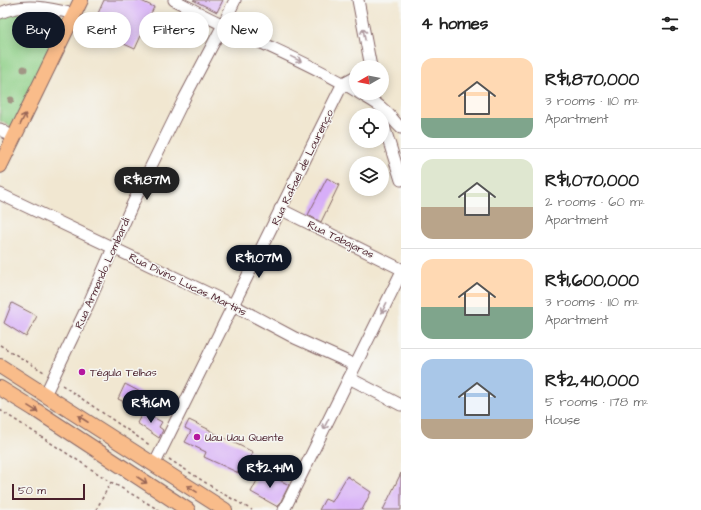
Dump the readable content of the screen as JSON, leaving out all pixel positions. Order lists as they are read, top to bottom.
{
  "streets": {
    "street": [
      "Rua Rafael de Lourenço",
      "Rua Tabajaras",
      "Rua Armando Lombardi",
      "Rua Divino Lucas Martins"
    ]
  },
  "crossings": [
    ["Rua Rafael de Lourenço", "Rua Tabajaras"],
    ["Rua Rafael de Lourenço", "Rua Divino Lucas Martins"],
    ["Rua Armando Lombardi", "Rua Divino Lucas Martins"]
  ],
  "places": ["Tégula Telhas", "Uau Uau Quente"],
  "scale_bar": "50 m",
  "north": "left",
  "page": {
    "heading": "4 homes",
    "chip": [
      "Buy",
      "Rent",
      "Filters",
      "New"
    ],
    "list": [
      {
        "name": "R$1,870,000",
        "note": "3 rooms · 110 m² · Apartment"
      },
      {
        "name": "R$1,070,000",
        "note": "2 rooms · 60 m² · Apartment"
      },
      {
        "name": "R$1,600,000",
        "note": "3 rooms · 110 m² · Apartment"
      },
      {
        "name": "R$2,410,000",
        "note": "5 rooms · 178 m² · House"
      }
    ],
    "price": [
      "R$1.87M",
      "R$1.07M",
      "R$1.6M",
      "R$2.41M"
    ],
    "scale": "50 m"
  }
}
